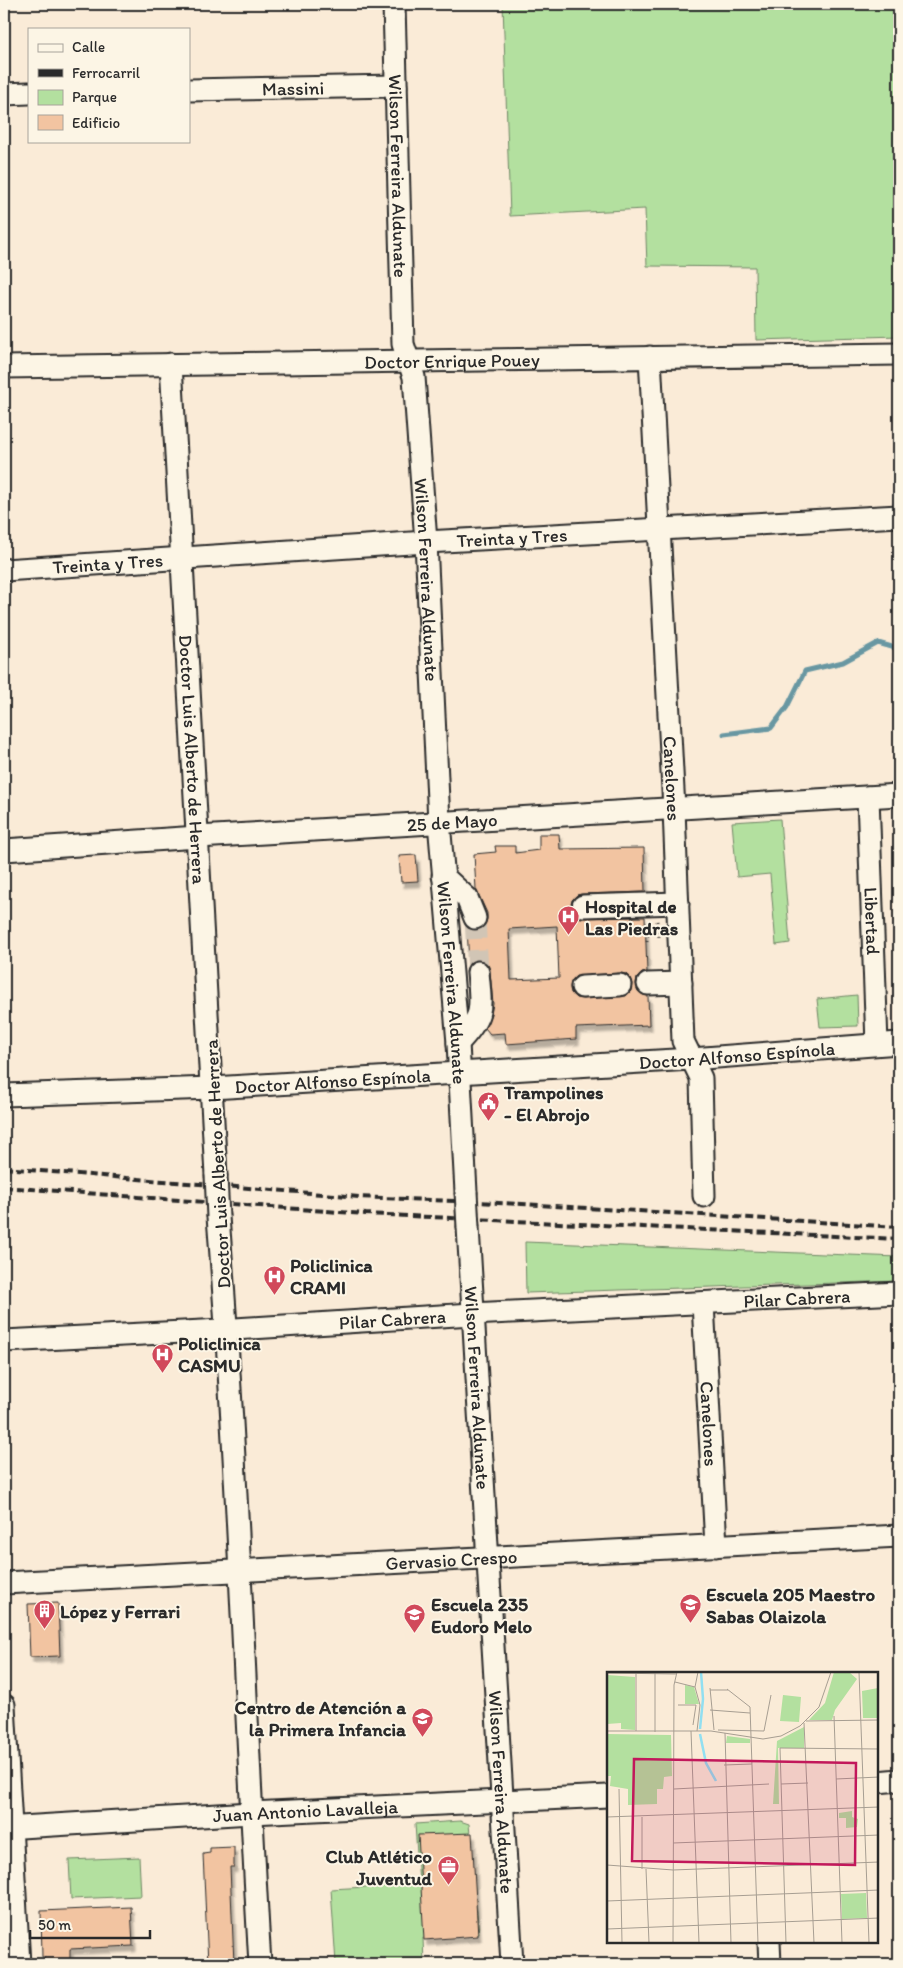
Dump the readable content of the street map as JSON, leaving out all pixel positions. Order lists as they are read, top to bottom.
{
  "streets": {
    "street": [
      "Massini",
      "Wilson Ferreira Aldunate",
      "Doctor Enrique Pouey",
      "Treinta y Tres",
      "Doctor Luis Alberto de Herrera",
      "Canelones",
      "25 de Mayo",
      "Libertad",
      "Doctor Alfonso Espínola",
      "Pilar Cabrera",
      "Gervasio Crespo",
      "Juan Antonio Lavalleja"
    ]
  },
  "crossings": [
    ["Massini", "Wilson Ferreira Aldunate"],
    ["Wilson Ferreira Aldunate", "Doctor Enrique Pouey"],
    ["Wilson Ferreira Aldunate", "Treinta y Tres"],
    ["Wilson Ferreira Aldunate", "25 de Mayo"],
    ["Wilson Ferreira Aldunate", "Doctor Alfonso Espínola"],
    ["Wilson Ferreira Aldunate", "Pilar Cabrera"],
    ["Wilson Ferreira Aldunate", "Gervasio Crespo"],
    ["Wilson Ferreira Aldunate", "Juan Antonio Lavalleja"],
    ["Doctor Enrique Pouey", "Doctor Luis Alberto de Herrera"],
    ["Doctor Enrique Pouey", "Canelones"],
    ["Treinta y Tres", "Doctor Luis Alberto de Herrera"],
    ["Treinta y Tres", "Canelones"],
    ["Doctor Luis Alberto de Herrera", "25 de Mayo"],
    ["Doctor Luis Alberto de Herrera", "Doctor Alfonso Espínola"],
    ["Doctor Luis Alberto de Herrera", "Pilar Cabrera"],
    ["Doctor Luis Alberto de Herrera", "Gervasio Crespo"],
    ["Doctor Luis Alberto de Herrera", "Juan Antonio Lavalleja"],
    ["Canelones", "25 de Mayo"],
    ["Canelones", "Doctor Alfonso Espínola"],
    ["Canelones", "Pilar Cabrera"],
    ["Canelones", "Gervasio Crespo"],
    ["25 de Mayo", "Libertad"],
    ["Libertad", "Doctor Alfonso Espínola"]
  ],
  "places": {
    "hospital": ["Hospital de Las Piedras", "Policlinica CRAMI", "Policlinica CASMU"],
    "public building": ["Trampolines - El Abrojo"],
    "school or university": ["Escuela 205 Maestro Sabas Olaizola", "Escuela 235 Eudoro Melo", "Centro de Atención a la Primera Infancia"],
    "building": ["López y Ferrari"],
    "office": ["Club Atlético Juventud"]
  },
  "legend": [
    "Calle",
    "Ferrocarril",
    "Parque",
    "Edificio"
  ],
  "scale_bar": "50 m"
}
